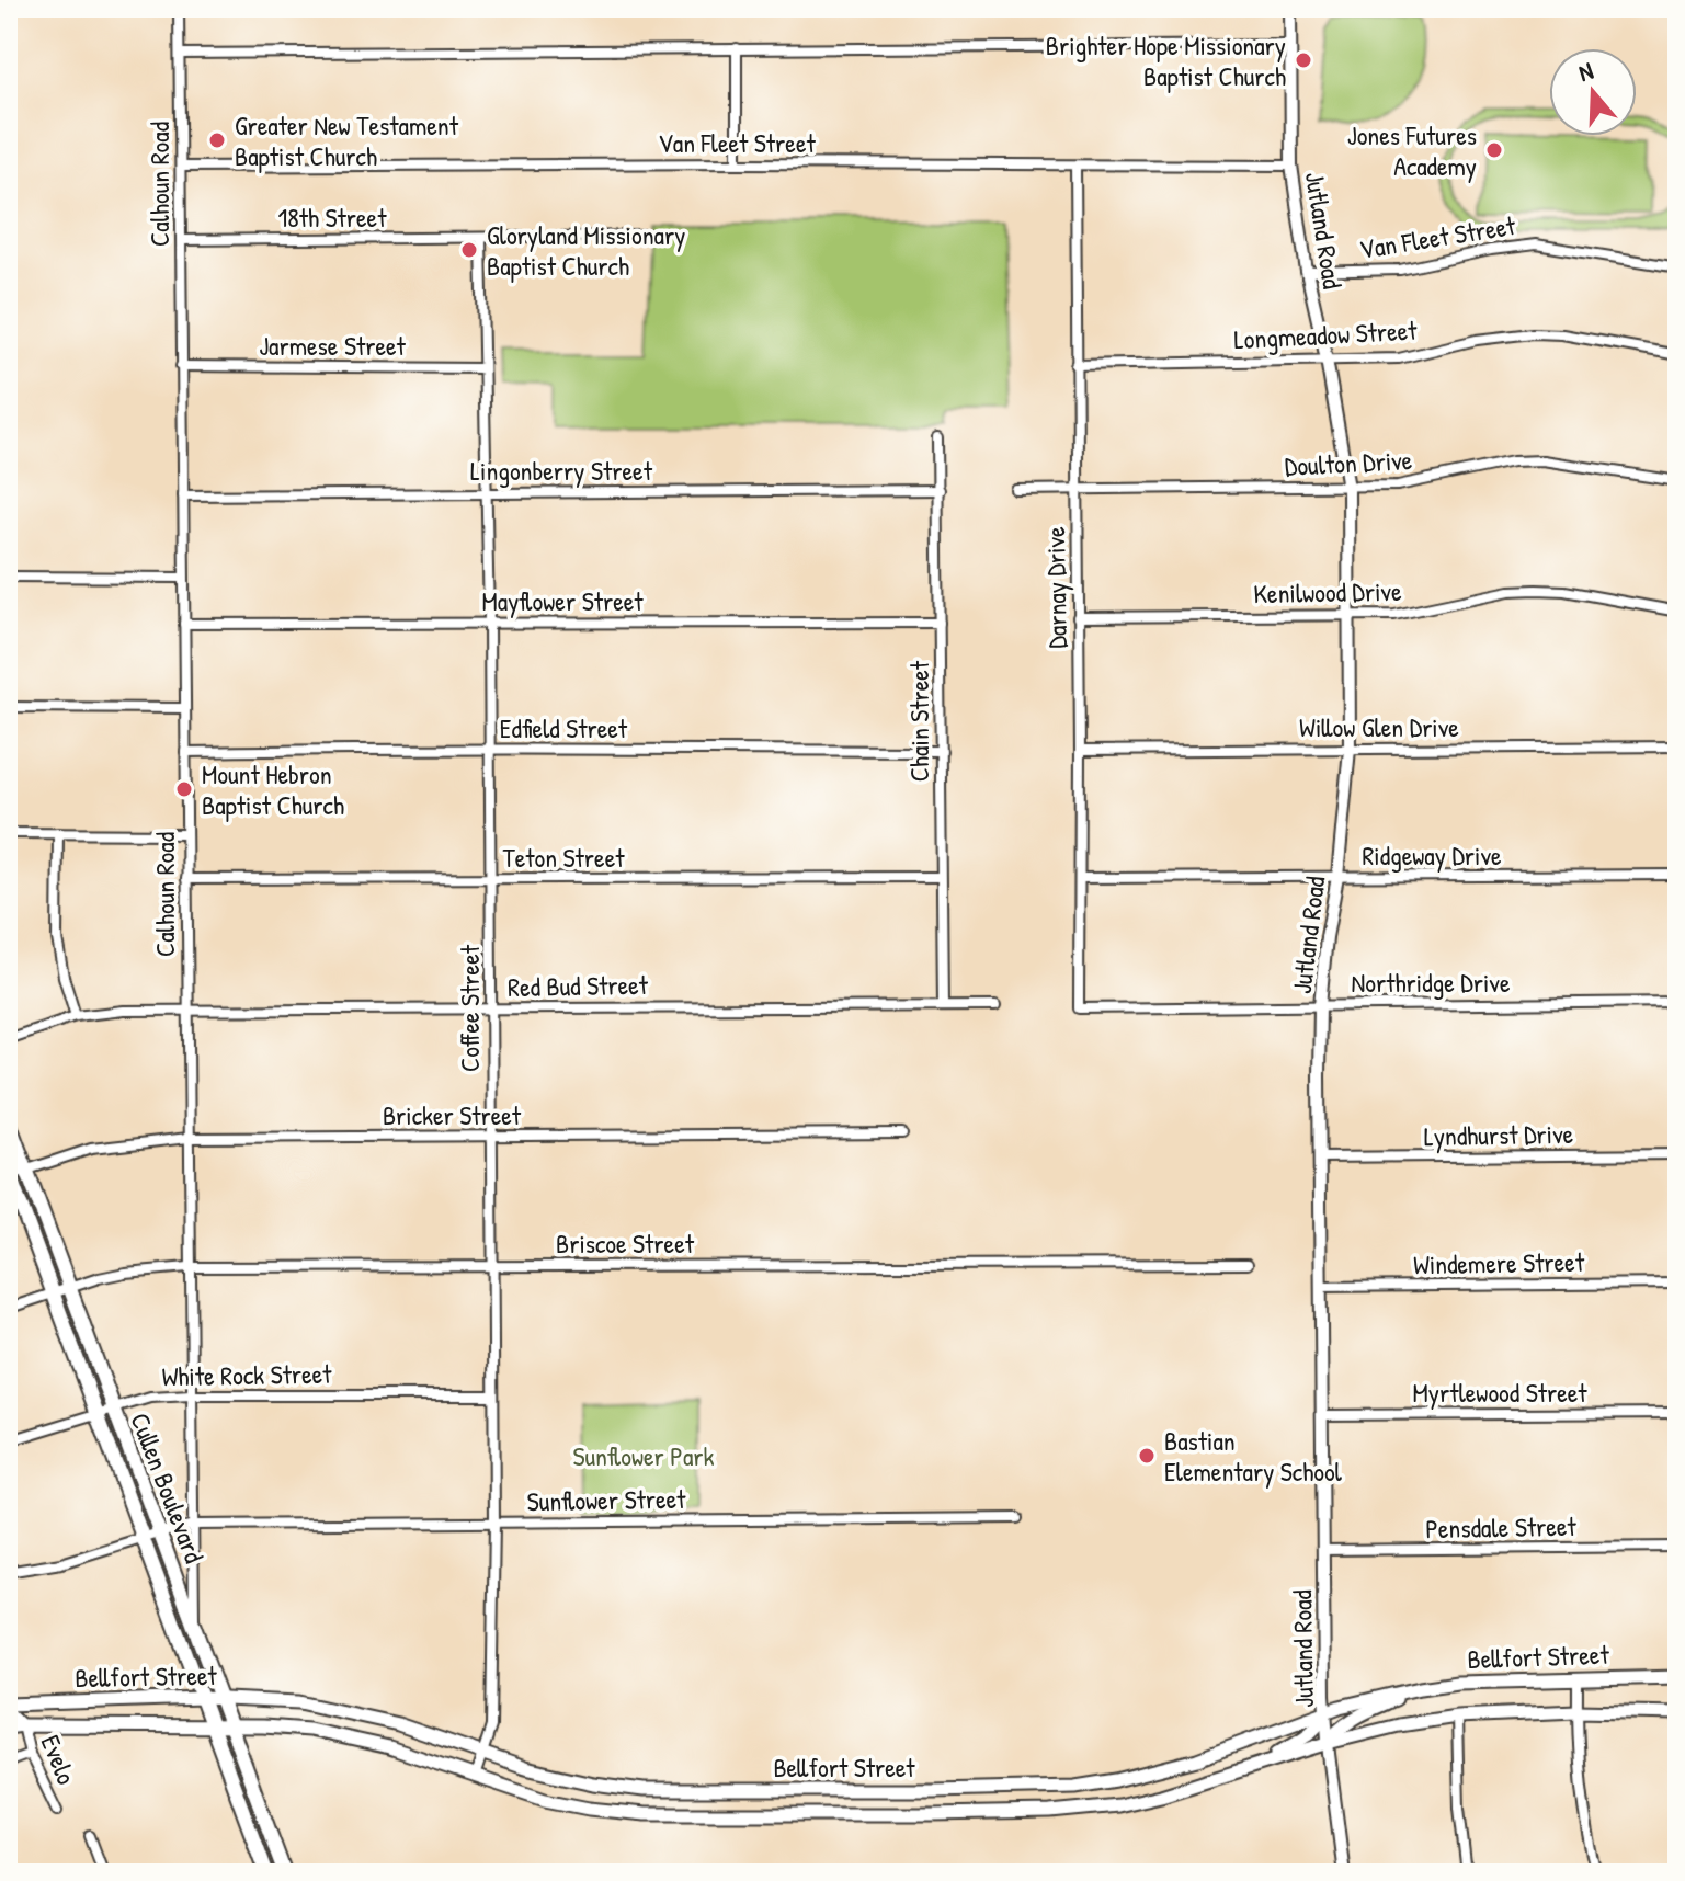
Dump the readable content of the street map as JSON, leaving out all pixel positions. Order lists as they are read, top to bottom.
{
  "streets": {
    "main road": ["Cullen Boulevard", "Bellfort Street"],
    "street": [
      "Van Fleet Street",
      "Calhoun Road",
      "18th Street",
      "Jutland Road",
      "Longmeadow Street",
      "Jarmese Street",
      "Doulton Drive",
      "Lingonberry Street",
      "Darnay Drive",
      "Kenilwood Drive",
      "Mayflower Street",
      "Chain Street",
      "Willow Glen Drive",
      "Edfield Street",
      "Ridgeway Drive",
      "Teton Street",
      "Northridge Drive",
      "Red Bud Street",
      "Coffee Street",
      "Bricker Street",
      "Lyndhurst Drive",
      "Briscoe Street",
      "Windemere Street",
      "White Rock Street",
      "Myrtlewood Street",
      "Sunflower Street",
      "Pensdale Street",
      "Evelo"
    ]
  },
  "crossings": [
    ["Van Fleet Street", "Calhoun Road"],
    ["Van Fleet Street", "Jutland Road"],
    ["Van Fleet Street", "Darnay Drive"],
    ["Calhoun Road", "18th Street"],
    ["Calhoun Road", "Jarmese Street"],
    ["Calhoun Road", "Lingonberry Street"],
    ["Calhoun Road", "Mayflower Street"],
    ["Calhoun Road", "Edfield Street"],
    ["Calhoun Road", "Teton Street"],
    ["Calhoun Road", "Red Bud Street"],
    ["Calhoun Road", "Bricker Street"],
    ["Calhoun Road", "Briscoe Street"],
    ["Calhoun Road", "White Rock Street"],
    ["Calhoun Road", "Cullen Boulevard"],
    ["Calhoun Road", "Sunflower Street"],
    ["18th Street", "Coffee Street"],
    ["Jutland Road", "Longmeadow Street"],
    ["Jutland Road", "Doulton Drive"],
    ["Jutland Road", "Kenilwood Drive"],
    ["Jutland Road", "Willow Glen Drive"],
    ["Jutland Road", "Ridgeway Drive"],
    ["Jutland Road", "Northridge Drive"],
    ["Jutland Road", "Lyndhurst Drive"],
    ["Jutland Road", "Windemere Street"],
    ["Jutland Road", "Myrtlewood Street"],
    ["Jutland Road", "Pensdale Street"],
    ["Jutland Road", "Bellfort Street"],
    ["Longmeadow Street", "Darnay Drive"],
    ["Jarmese Street", "Coffee Street"],
    ["Doulton Drive", "Darnay Drive"],
    ["Lingonberry Street", "Chain Street"],
    ["Lingonberry Street", "Coffee Street"],
    ["Darnay Drive", "Kenilwood Drive"],
    ["Darnay Drive", "Willow Glen Drive"],
    ["Darnay Drive", "Ridgeway Drive"],
    ["Darnay Drive", "Northridge Drive"],
    ["Mayflower Street", "Chain Street"],
    ["Mayflower Street", "Coffee Street"],
    ["Chain Street", "Edfield Street"],
    ["Chain Street", "Teton Street"],
    ["Chain Street", "Red Bud Street"],
    ["Edfield Street", "Coffee Street"],
    ["Teton Street", "Coffee Street"],
    ["Red Bud Street", "Coffee Street"],
    ["Coffee Street", "Bricker Street"],
    ["Coffee Street", "Briscoe Street"],
    ["Coffee Street", "White Rock Street"],
    ["Coffee Street", "Sunflower Street"],
    ["Coffee Street", "Bellfort Street"],
    ["Bricker Street", "Cullen Boulevard"],
    ["Briscoe Street", "Cullen Boulevard"],
    ["White Rock Street", "Cullen Boulevard"],
    ["Cullen Boulevard", "Sunflower Street"],
    ["Cullen Boulevard", "Bellfort Street"],
    ["Bellfort Street", "Evelo"]
  ],
  "parks": ["Sunflower Park"],
  "places": [
    "Brighter Hope Missionary Baptist Church",
    "Greater New Testament Baptist Church",
    "Jones Futures Academy",
    "Gloryland Missionary Baptist Church",
    "Mount Hebron Baptist Church",
    "Bastian Elementary School"
  ],
  "north": "top"
}
